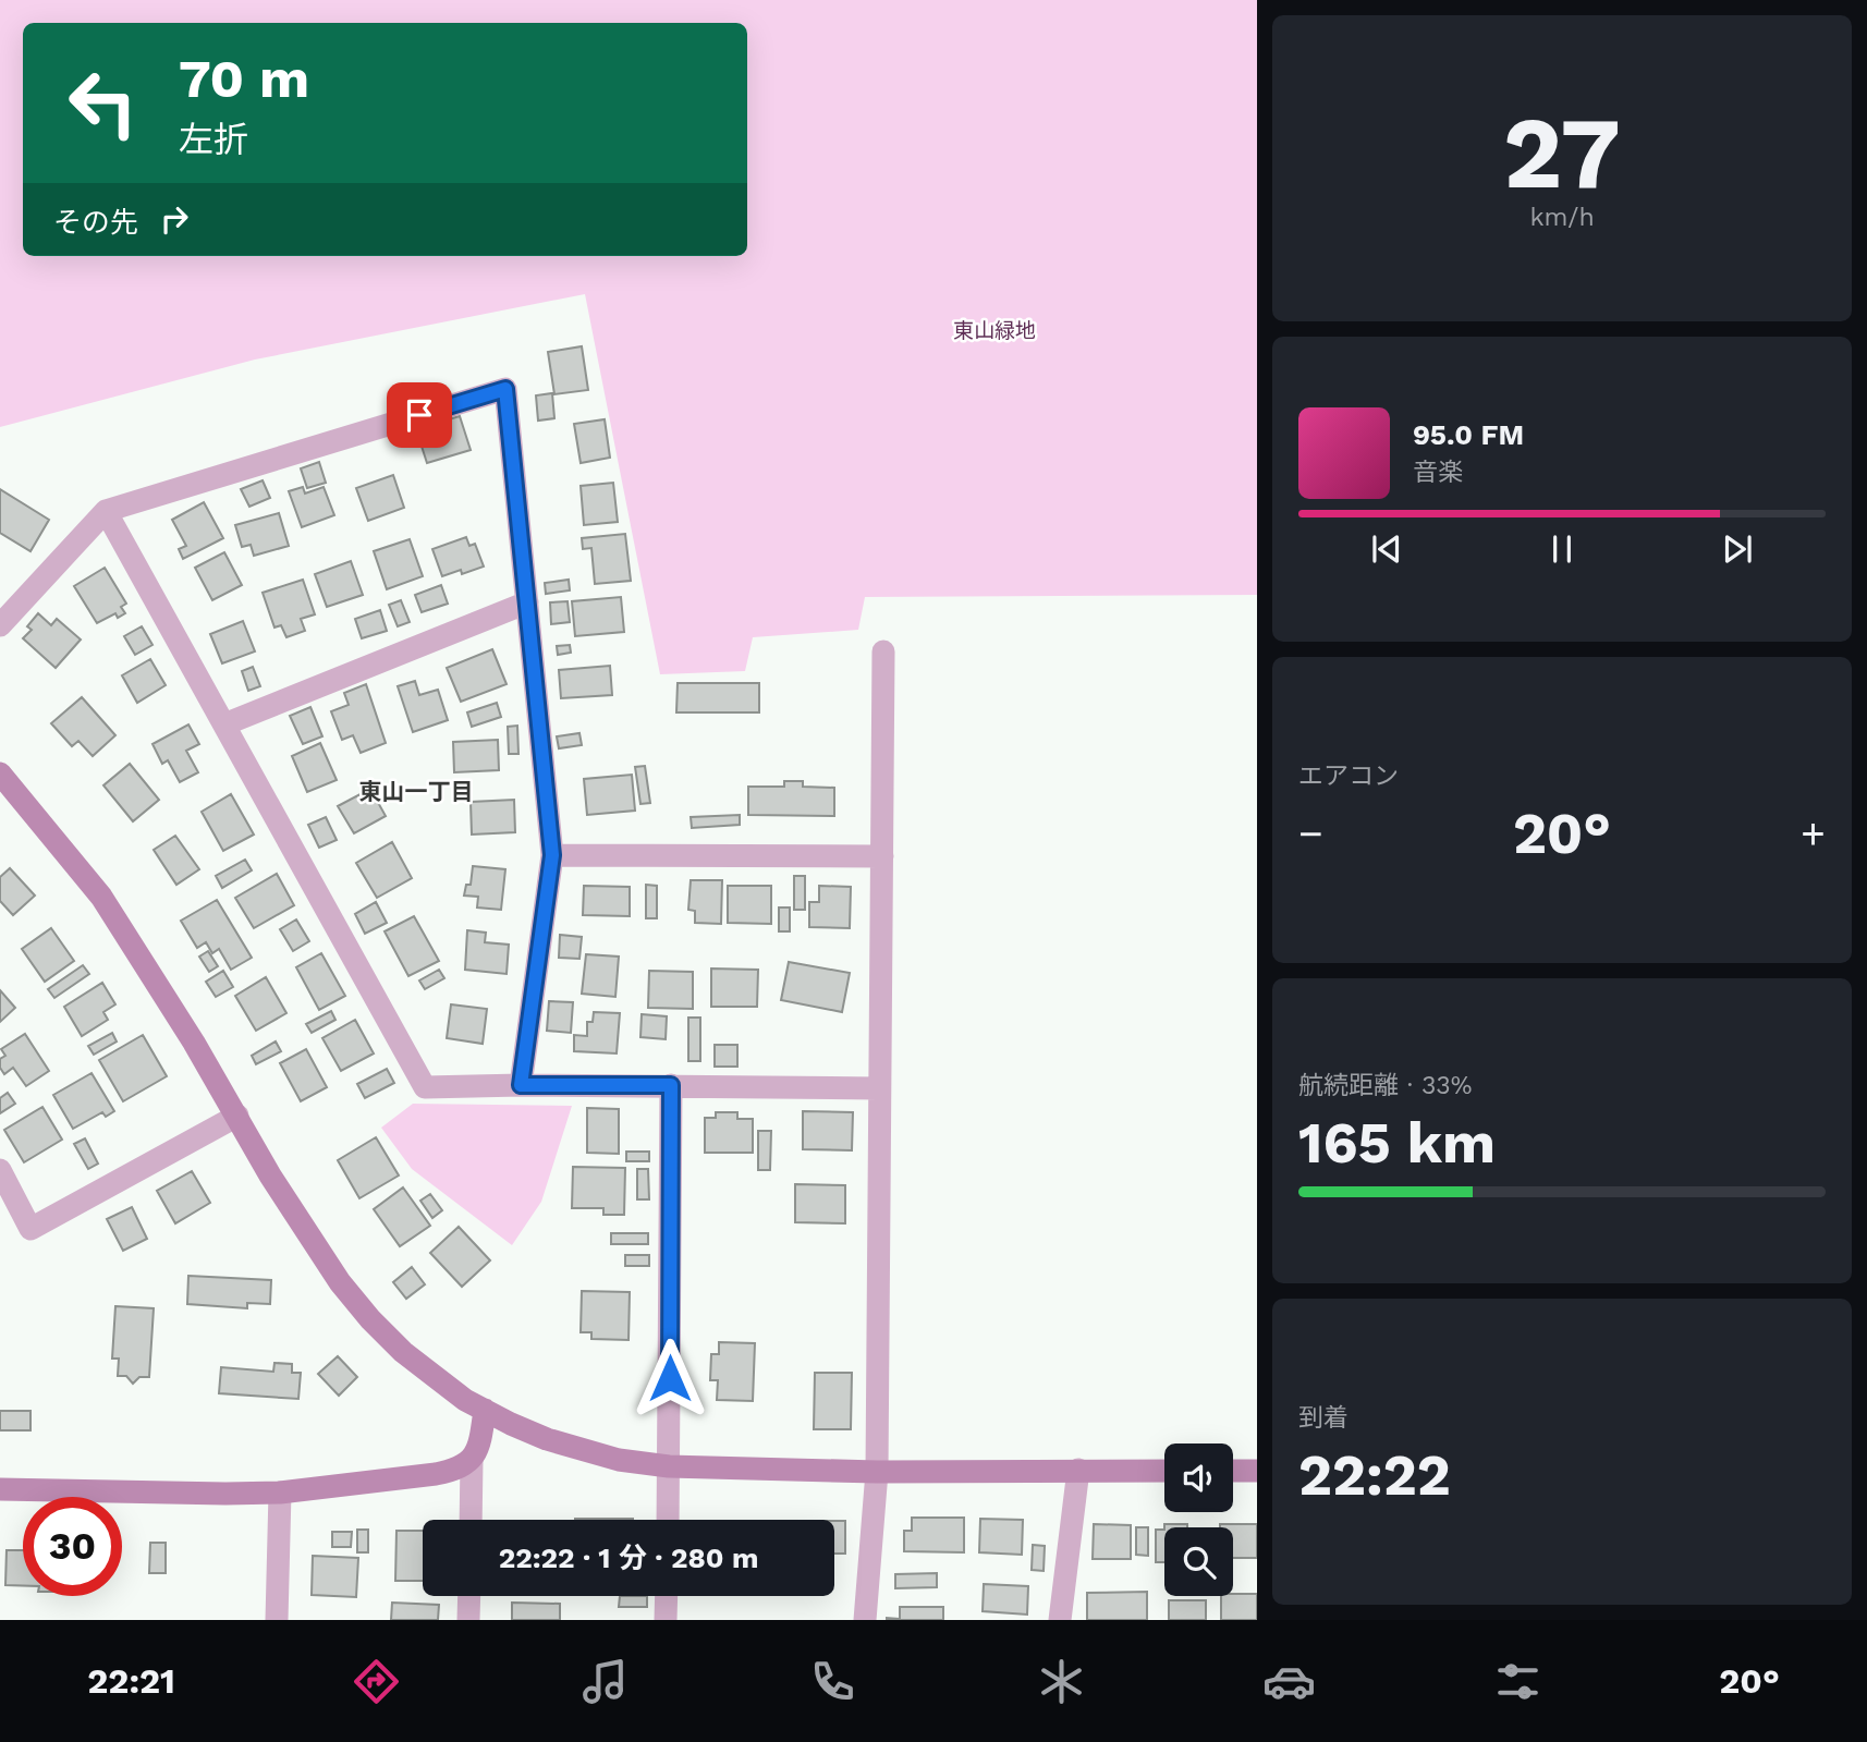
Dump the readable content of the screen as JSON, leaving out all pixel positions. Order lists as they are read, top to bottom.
{
  "districts": ["東山一丁目"],
  "parks": ["東山緑地"],
  "page": {
    "tile": [
      ["27", "km/h"],
      "エアコン",
      ["航続距離 · 33%", "165 km"],
      ["到着", "22:22"]
    ],
    "turn": ["70 m", "左折"],
    "then": "その先",
    "song": ["95.0 FM", "音楽"],
    "heat": ["−", "20°", "+"],
    "limit": "30",
    "trip": "22:22 · 1 分 · 280 m",
    "tabs": ["22:21", "20°"]
  }
}
